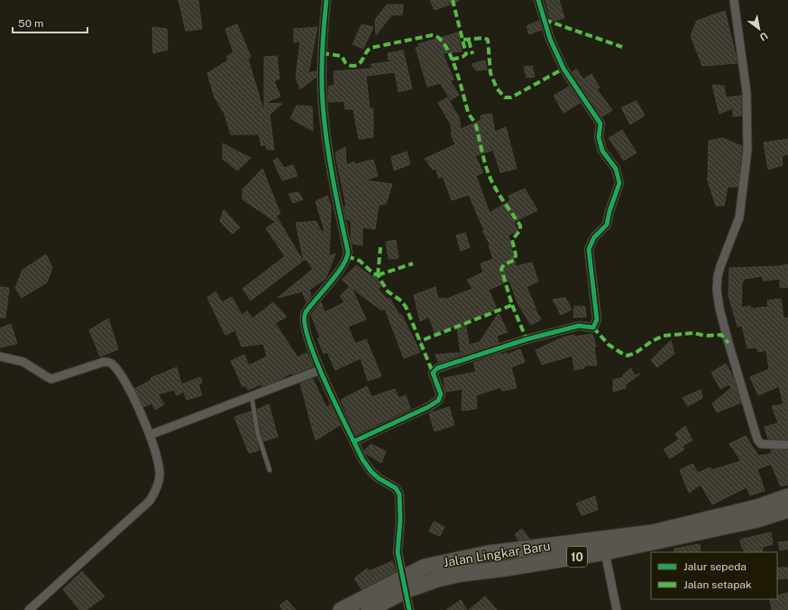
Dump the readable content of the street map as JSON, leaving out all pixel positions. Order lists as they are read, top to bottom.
{
  "streets": {
    "highway": ["Jalan Lingkar Baru", "10"]
  },
  "legend": ["Jalur sepeda", "Jalan setapak"],
  "scale_bar": "50 m",
  "north": "bottom right"
}
